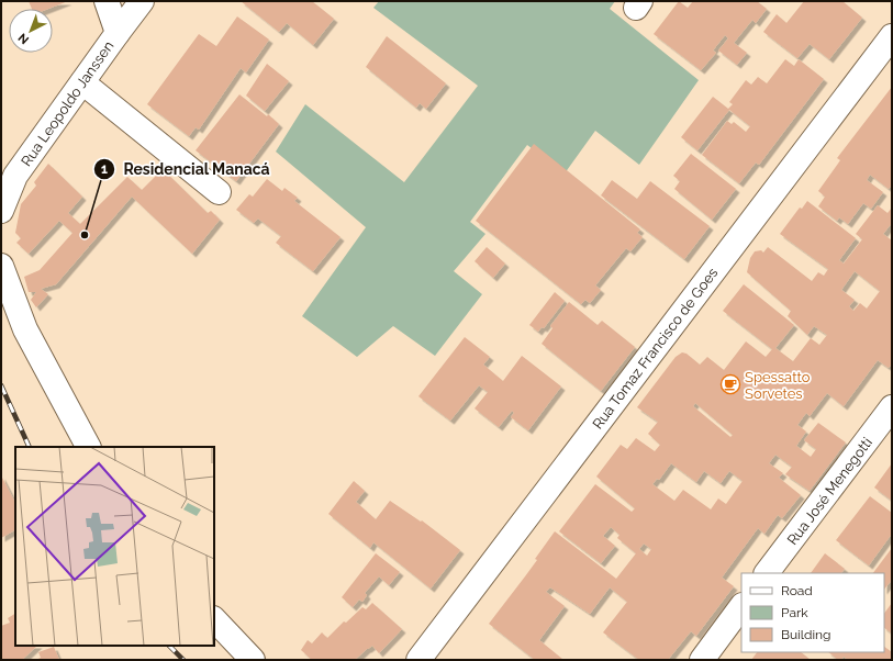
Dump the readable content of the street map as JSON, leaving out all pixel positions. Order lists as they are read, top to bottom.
{
  "streets": {
    "street": ["Rua Leopoldo Janssen", "Rua Tomaz Francisco de Goes", "Rua José Menegotti"]
  },
  "places": {
    "other": ["Residencial Manacá"],
    "cafe": ["Spessatto Sorvetes"]
  },
  "legend": ["Road", "Park", "Building"],
  "north": "bottom left"
}
